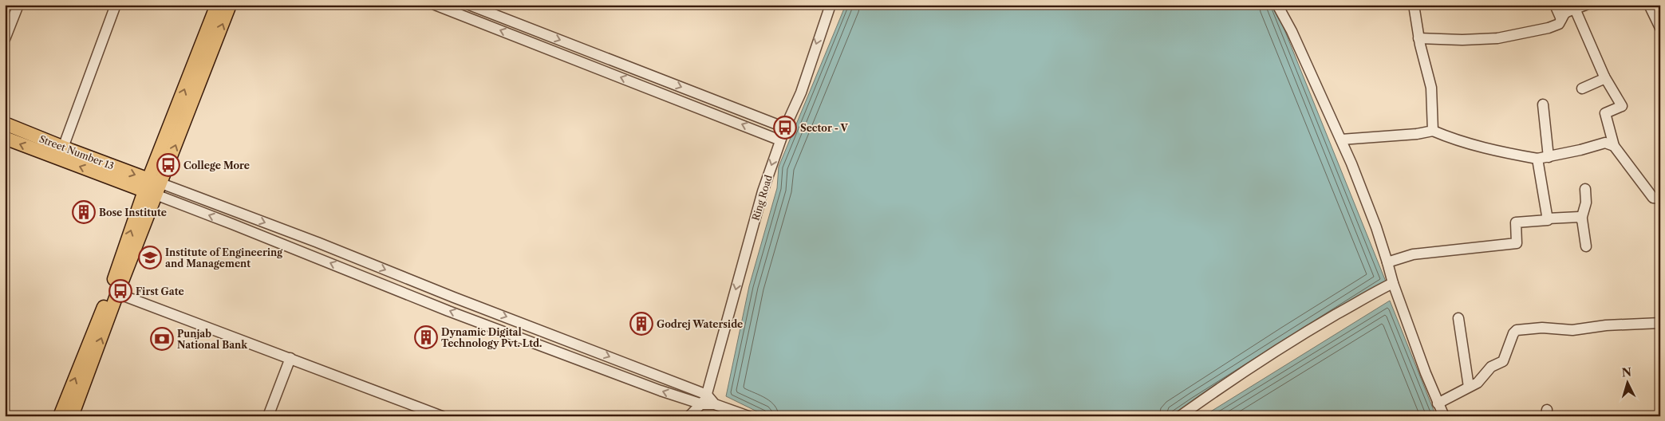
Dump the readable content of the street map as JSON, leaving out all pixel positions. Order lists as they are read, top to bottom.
{
  "streets": {
    "main road": ["Street Number 13"],
    "street": ["Ring Road"]
  },
  "one_way": ["Ring Road"],
  "places": {
    "bus stop": ["Sector - V", "College More", "First Gate"],
    "building": ["Bose Institute", "Godrej Waterside", "Dynamic Digital Technology Pvt. Ltd."],
    "school or university": ["Institute of Engineering and Management"],
    "bank": ["Punjab National Bank"]
  },
  "north": "top"
}
